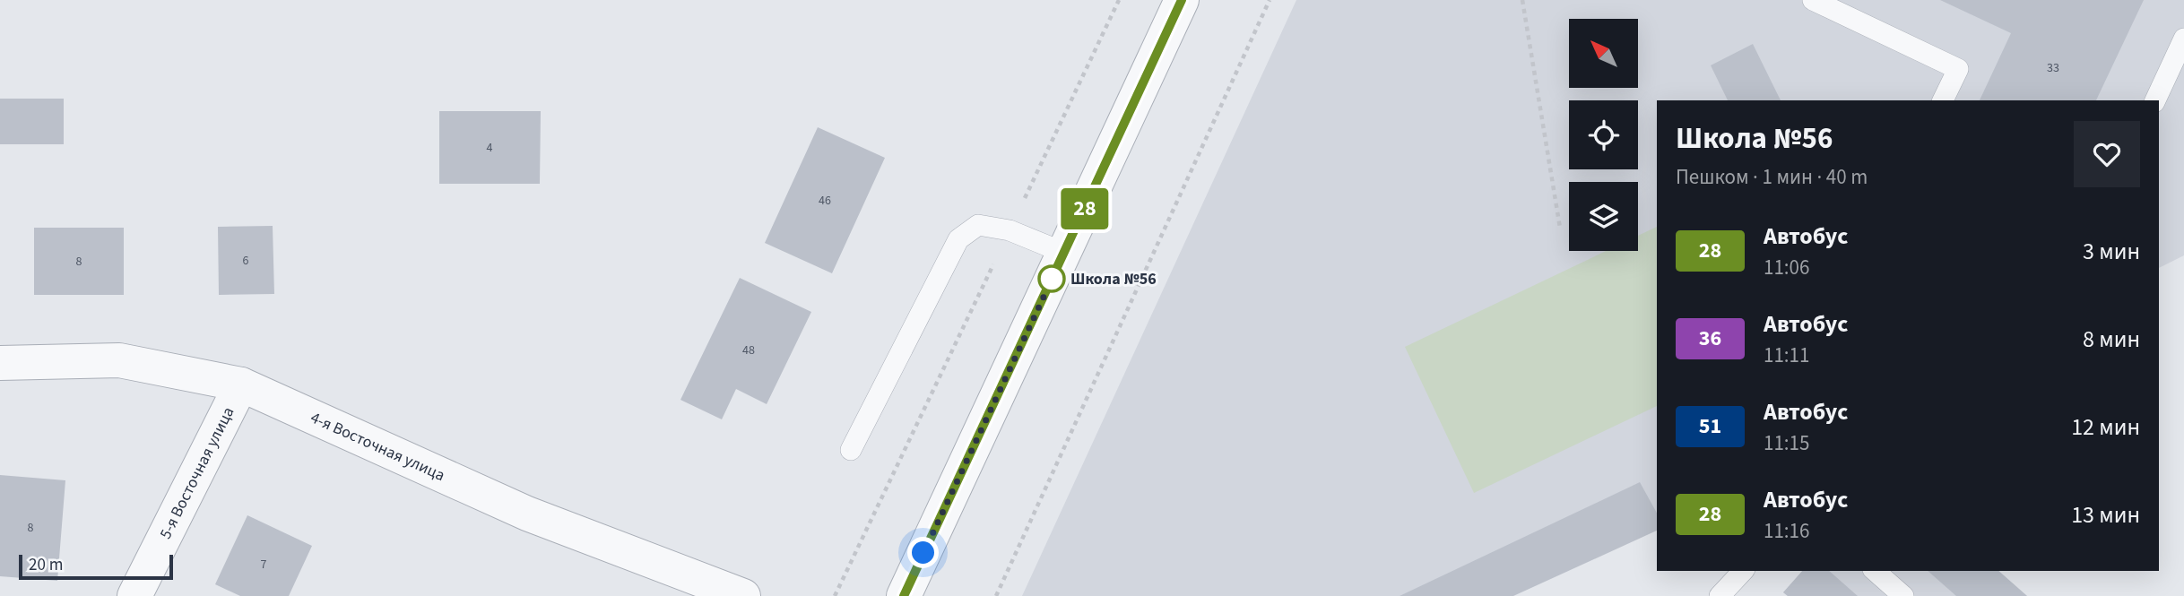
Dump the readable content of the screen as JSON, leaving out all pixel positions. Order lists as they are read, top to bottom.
{
  "streets": {
    "street": ["4-я Восточная улица", "5-я Восточная улица"]
  },
  "crossings": [
    ["4-я Восточная улица", "5-я Восточная улица"]
  ],
  "places": ["Школа №56"],
  "lines": ["bus line 28"],
  "house_numbers": [
    "33",
    "4",
    "46",
    "6",
    "8",
    "48",
    "8",
    "7"
  ],
  "scale_bar": "20 m",
  "north": "top left",
  "page": {
    "on_map": "28",
    "heading": ["Школа №56", "Пешком · 1 мин · 40 m"],
    "list": [
      {
        "mark": "28",
        "name": "Автобус",
        "note": "11:06",
        "value": "3 мин"
      },
      {
        "mark": "36",
        "name": "Автобус",
        "note": "11:11",
        "value": "8 мин"
      },
      {
        "mark": "51",
        "name": "Автобус",
        "note": "11:15",
        "value": "12 мин"
      },
      {
        "mark": "28",
        "name": "Автобус",
        "note": "11:16",
        "value": "13 мин"
      }
    ],
    "scale": "20 m"
  }
}
